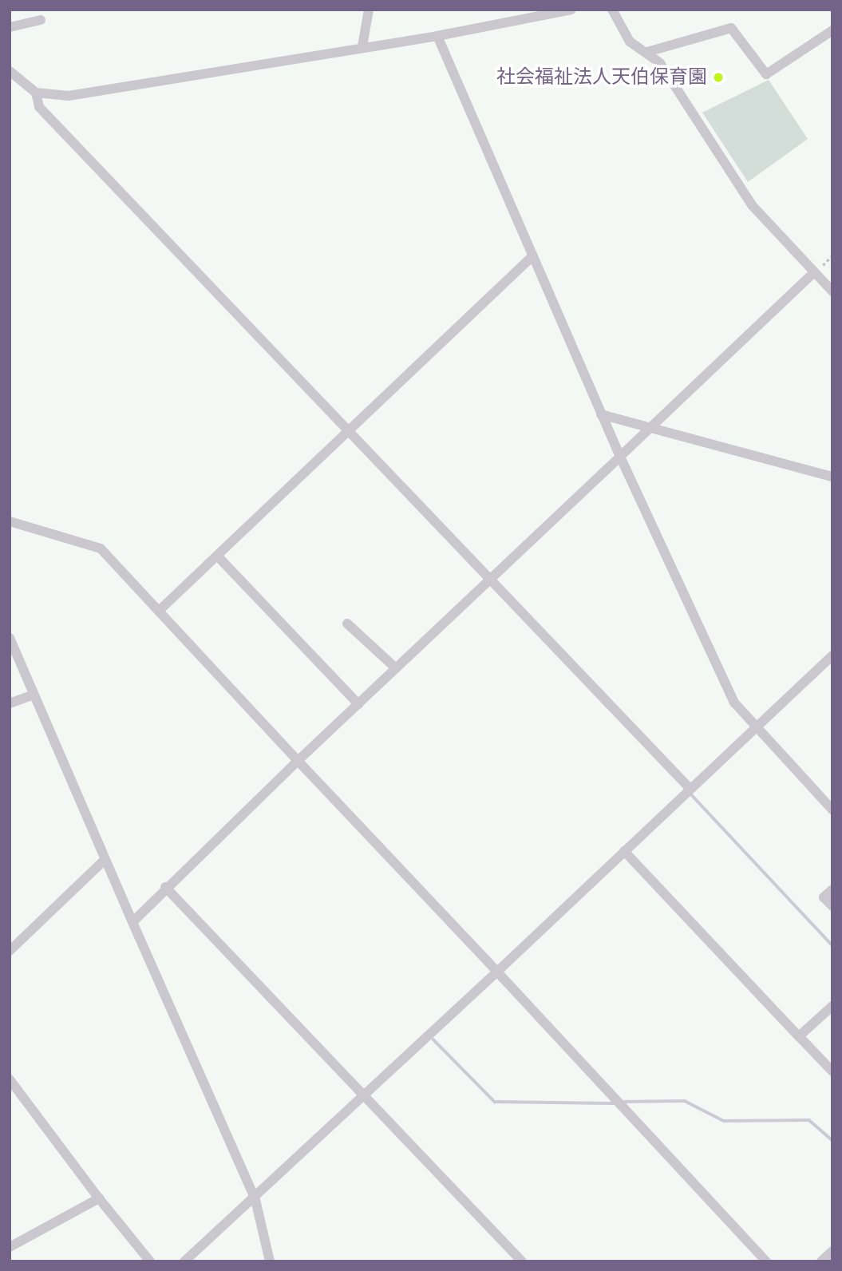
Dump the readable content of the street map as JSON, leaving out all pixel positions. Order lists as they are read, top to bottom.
{
  "places": ["社会福祉法人天伯保育園"]
}
